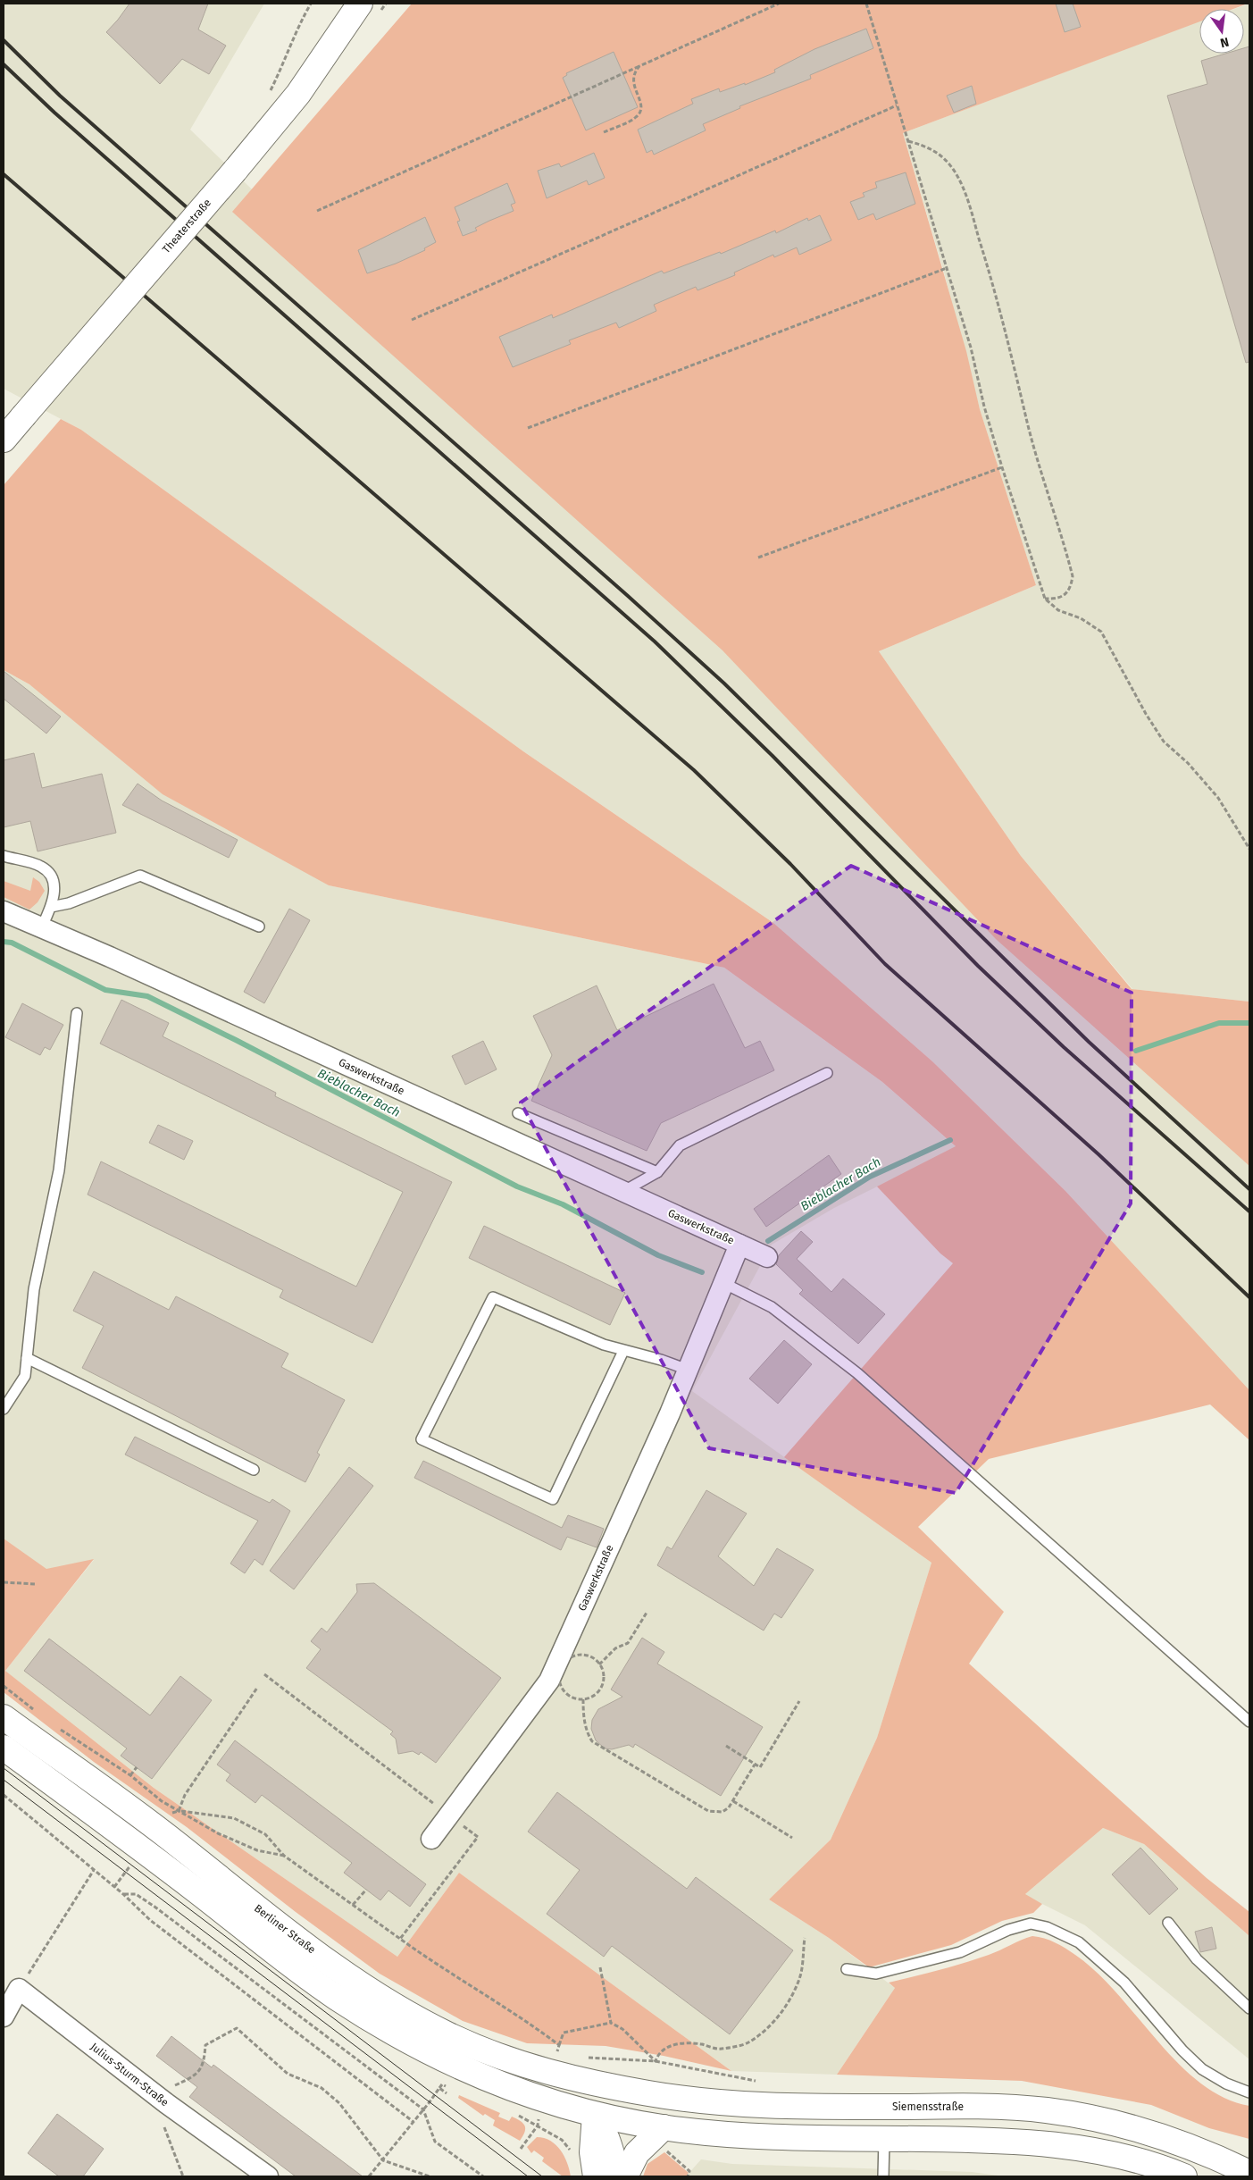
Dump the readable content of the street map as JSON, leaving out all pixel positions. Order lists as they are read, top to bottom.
{
  "streets": {
    "main road": ["Theaterstraße", "Berliner Straße", "Siemensstraße"],
    "street": ["Gaswerkstraße", "Julius-Sturm-Straße"]
  },
  "crossings": [
    ["Berliner Straße", "Siemensstraße"]
  ],
  "water": ["Bieblacher Bach"],
  "north": "bottom"
}
